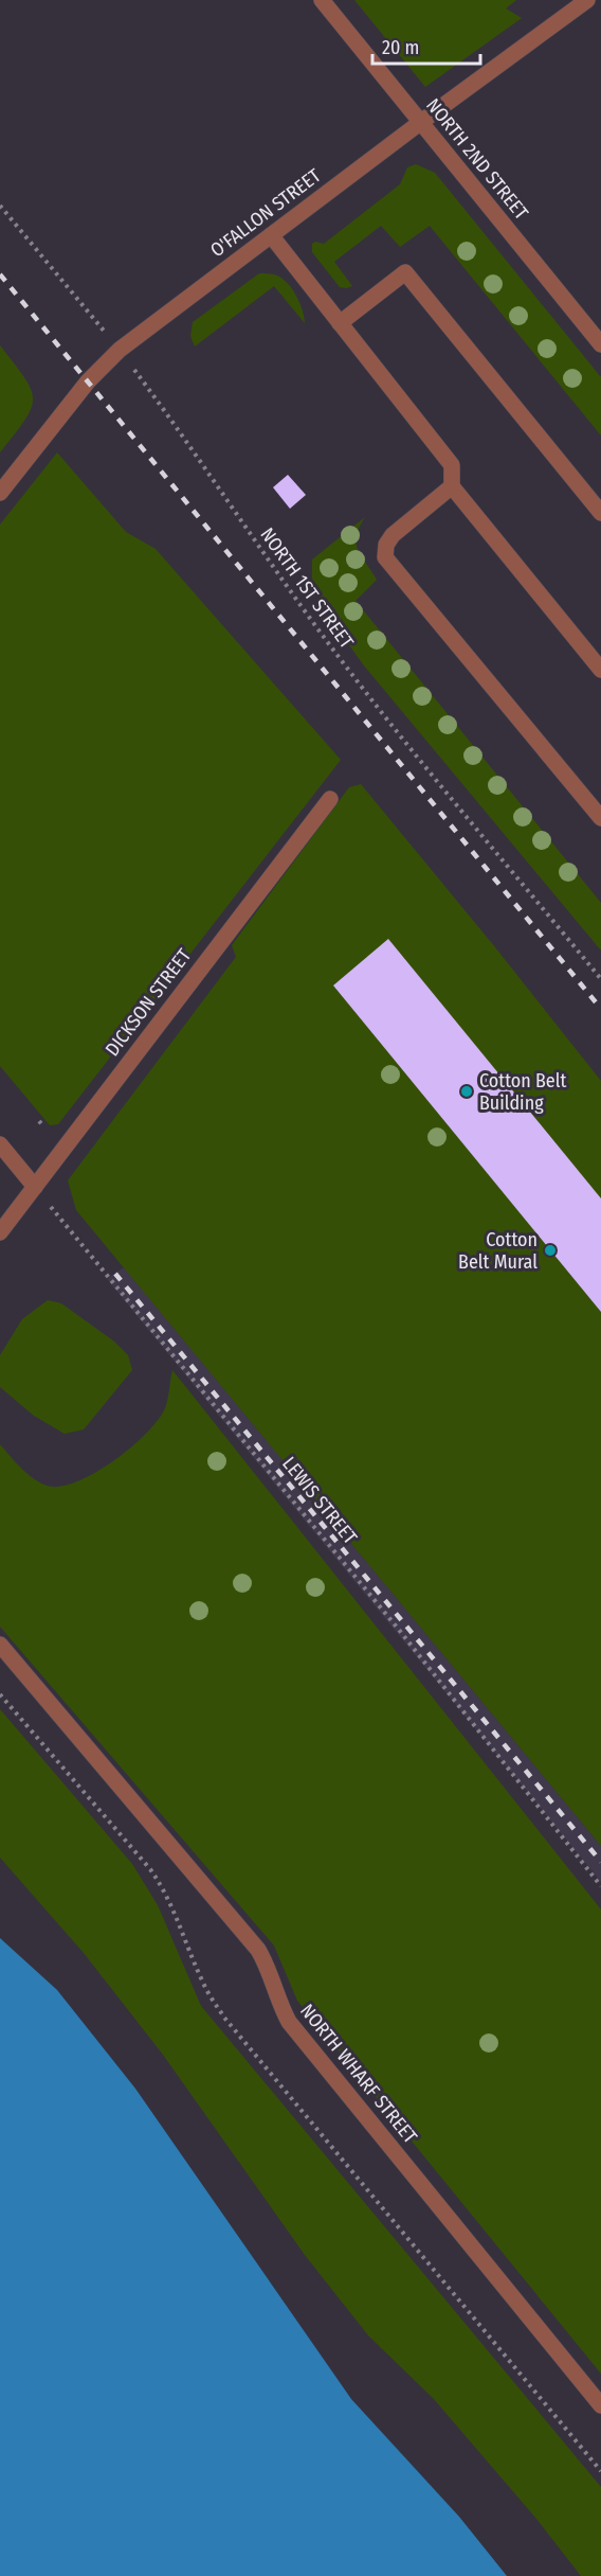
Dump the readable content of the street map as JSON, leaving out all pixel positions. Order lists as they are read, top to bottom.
{
  "streets": {
    "street": [
      "NORTH 2ND STREET",
      "O'FALLON STREET",
      "DICKSON STREET",
      "NORTH WHARF STREET"
    ],
    "path": ["NORTH 1ST STREET", "LEWIS STREET"]
  },
  "crossings": [
    ["NORTH 2ND STREET", "O'FALLON STREET"],
    ["O'FALLON STREET", "NORTH 1ST STREET"],
    ["DICKSON STREET", "LEWIS STREET"]
  ],
  "places": ["Cotton Belt Building", "Cotton Belt Mural"],
  "scale_bar": "20 m"
}
